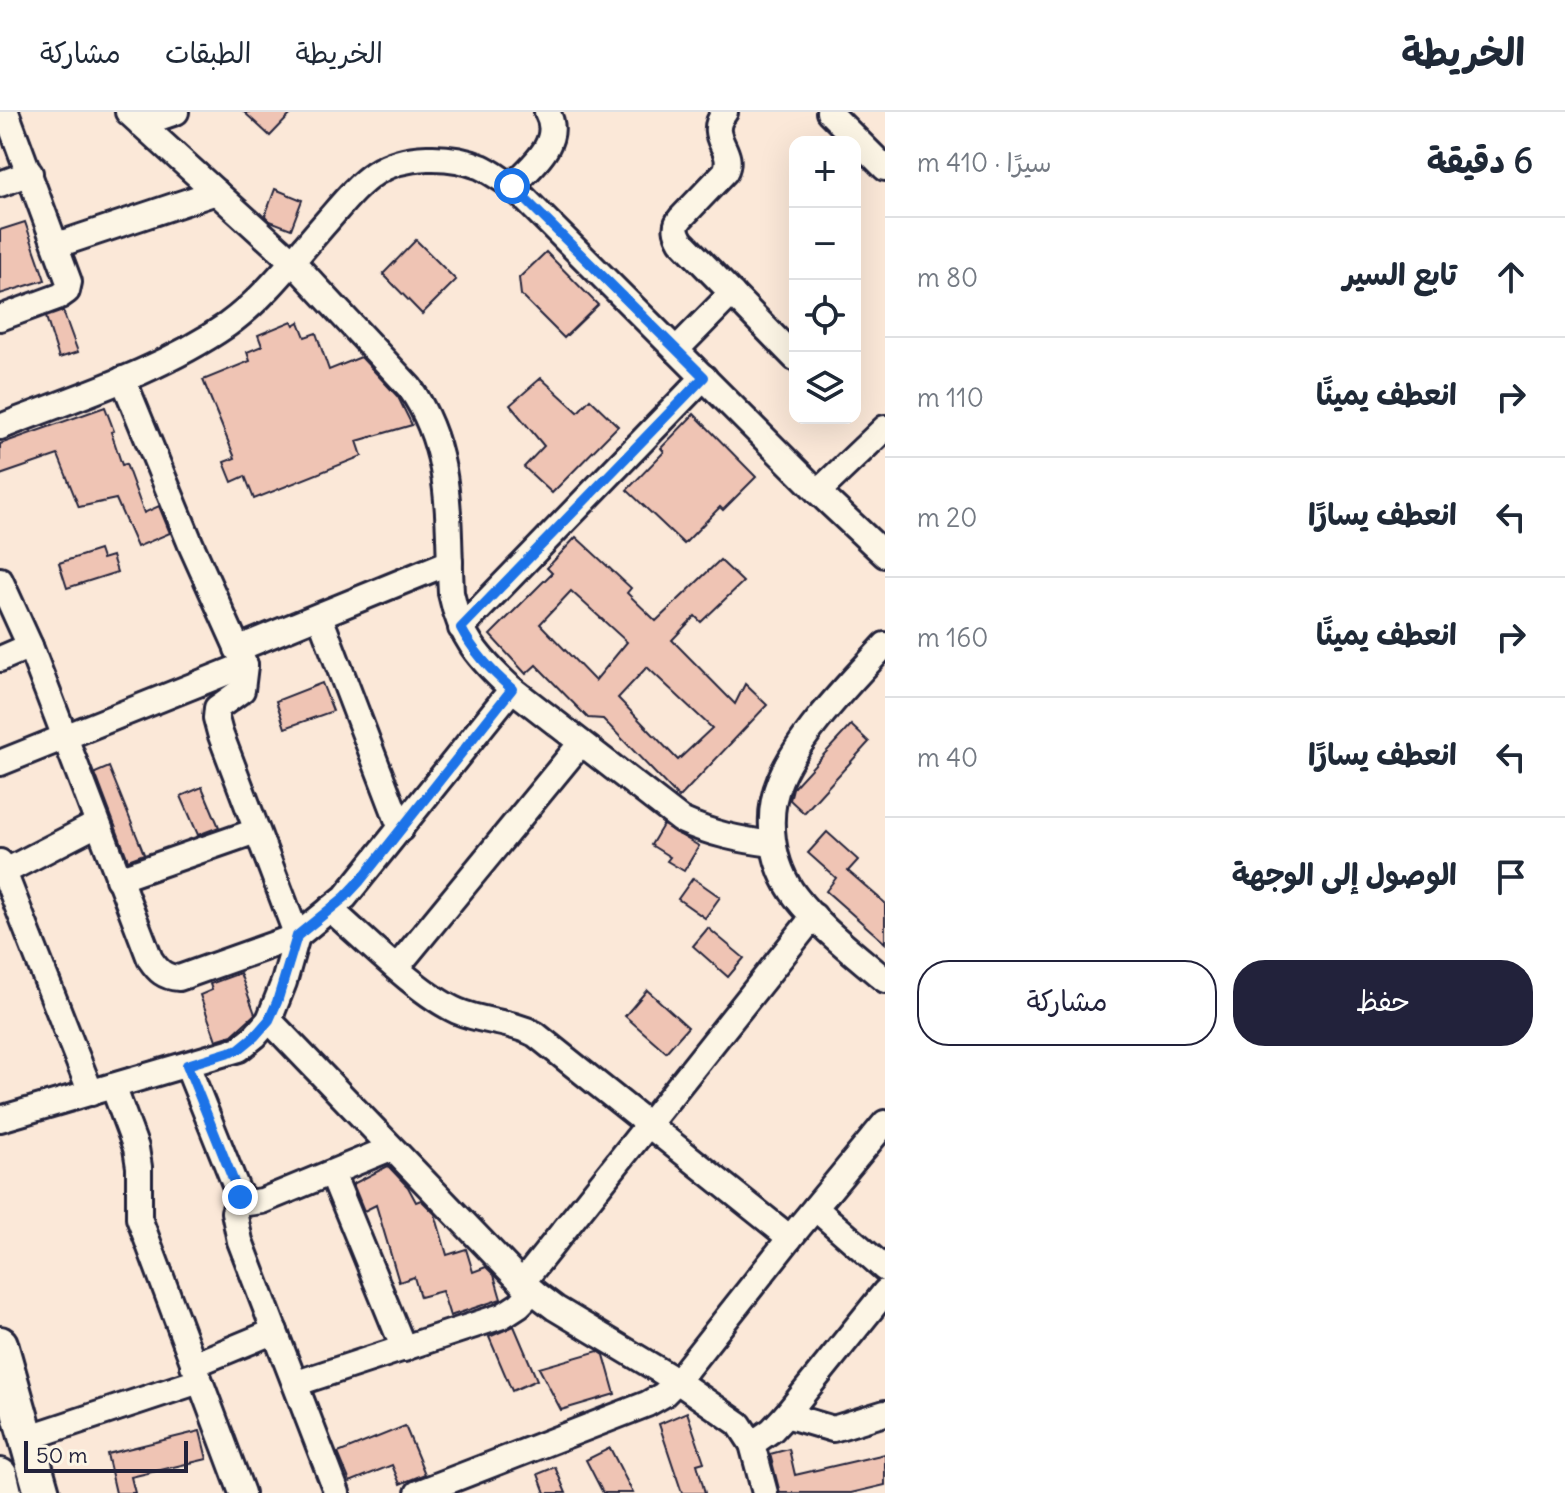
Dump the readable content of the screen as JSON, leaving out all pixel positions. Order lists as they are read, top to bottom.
{
  "scale_bar": "50 m",
  "page": {
    "header": "الخريطة",
    "nav": ["الخريطة", "الطبقات", "مشاركة"],
    "heading": ["6 دقيقة", "سيرًا · 410 m"],
    "map_buttons": ["+", "−"],
    "list": [
      ["تابع السير", "80 m"],
      ["انعطف يمينًا", "110 m"],
      ["انعطف يسارًا", "20 m"],
      ["انعطف يمينًا", "160 m"],
      ["انعطف يسارًا", "40 m"],
      "الوصول إلى الوجهة"
    ],
    "buttons": ["حفظ", "مشاركة"],
    "scale": "50 m"
  }
}
